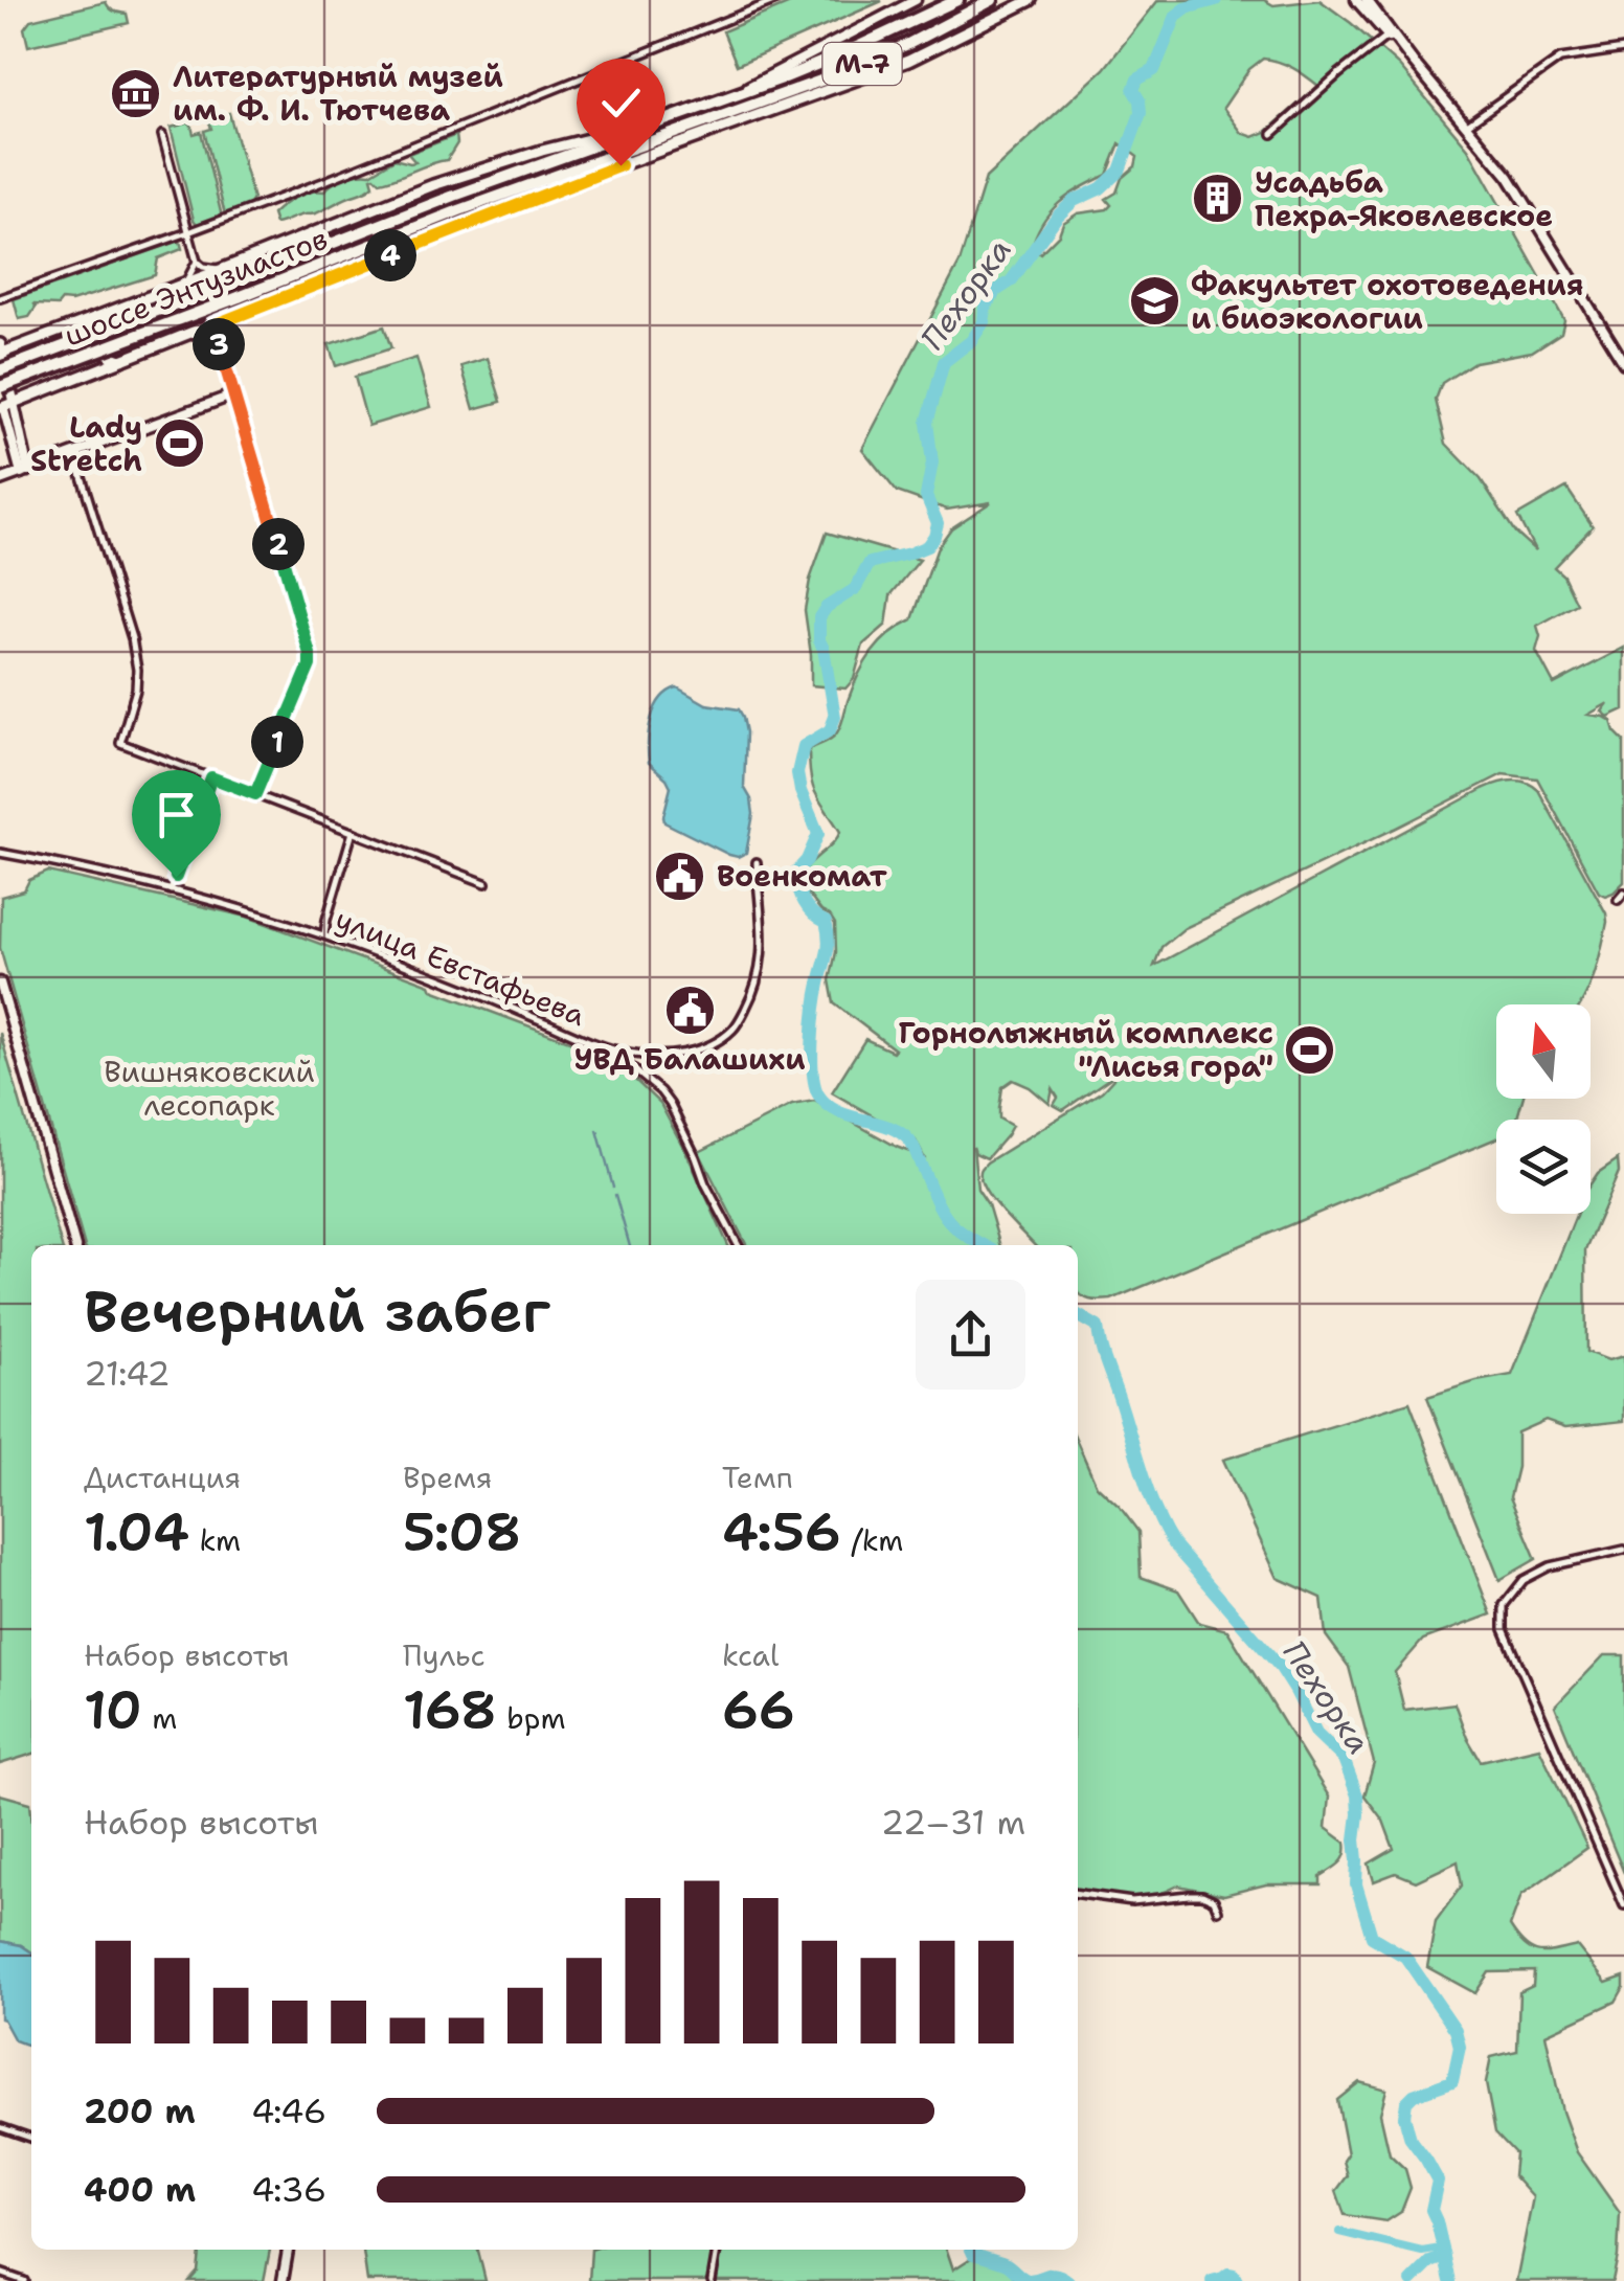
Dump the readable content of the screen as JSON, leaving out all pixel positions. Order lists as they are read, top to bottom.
{
  "streets": {
    "highway": ["М-7", "шоссе Энтузиастов"],
    "street": ["улица Евстафьева"]
  },
  "water": ["Пехорка"],
  "parks": ["Вишняковский лесопарк"],
  "places": {
    "museum": ["Литературный музей им. Ф. И. Тютчева"],
    "building": ["Усадьба Пехра-Яковлевское"],
    "school or university": ["Факультет охотоведения и биоэкологии"],
    "sports": ["Lady Stretch", "Горнолыжный комплекс \"Лисья гора\""],
    "public building": ["Военкомат", "УВД Балашихи"]
  },
  "north": "top",
  "page": {
    "pins": [
      "4",
      "3",
      "2",
      "1"
    ],
    "heading": ["Вечерний забег", "21:42"],
    "stats": [
      ["Дистанция", "1.04 km"],
      ["Время", "5:08"],
      ["Темп", "4:56 /km"],
      ["Набор высоты", "10 m"],
      ["Пульс", "168 bpm"],
      ["kcal", "66"]
    ],
    "chart": ["Набор высоты", "22–31 m"],
    "list": [
      {
        "name": "200 m",
        "note": "4:46"
      },
      {
        "name": "400 m",
        "note": "4:36"
      }
    ]
  }
}
